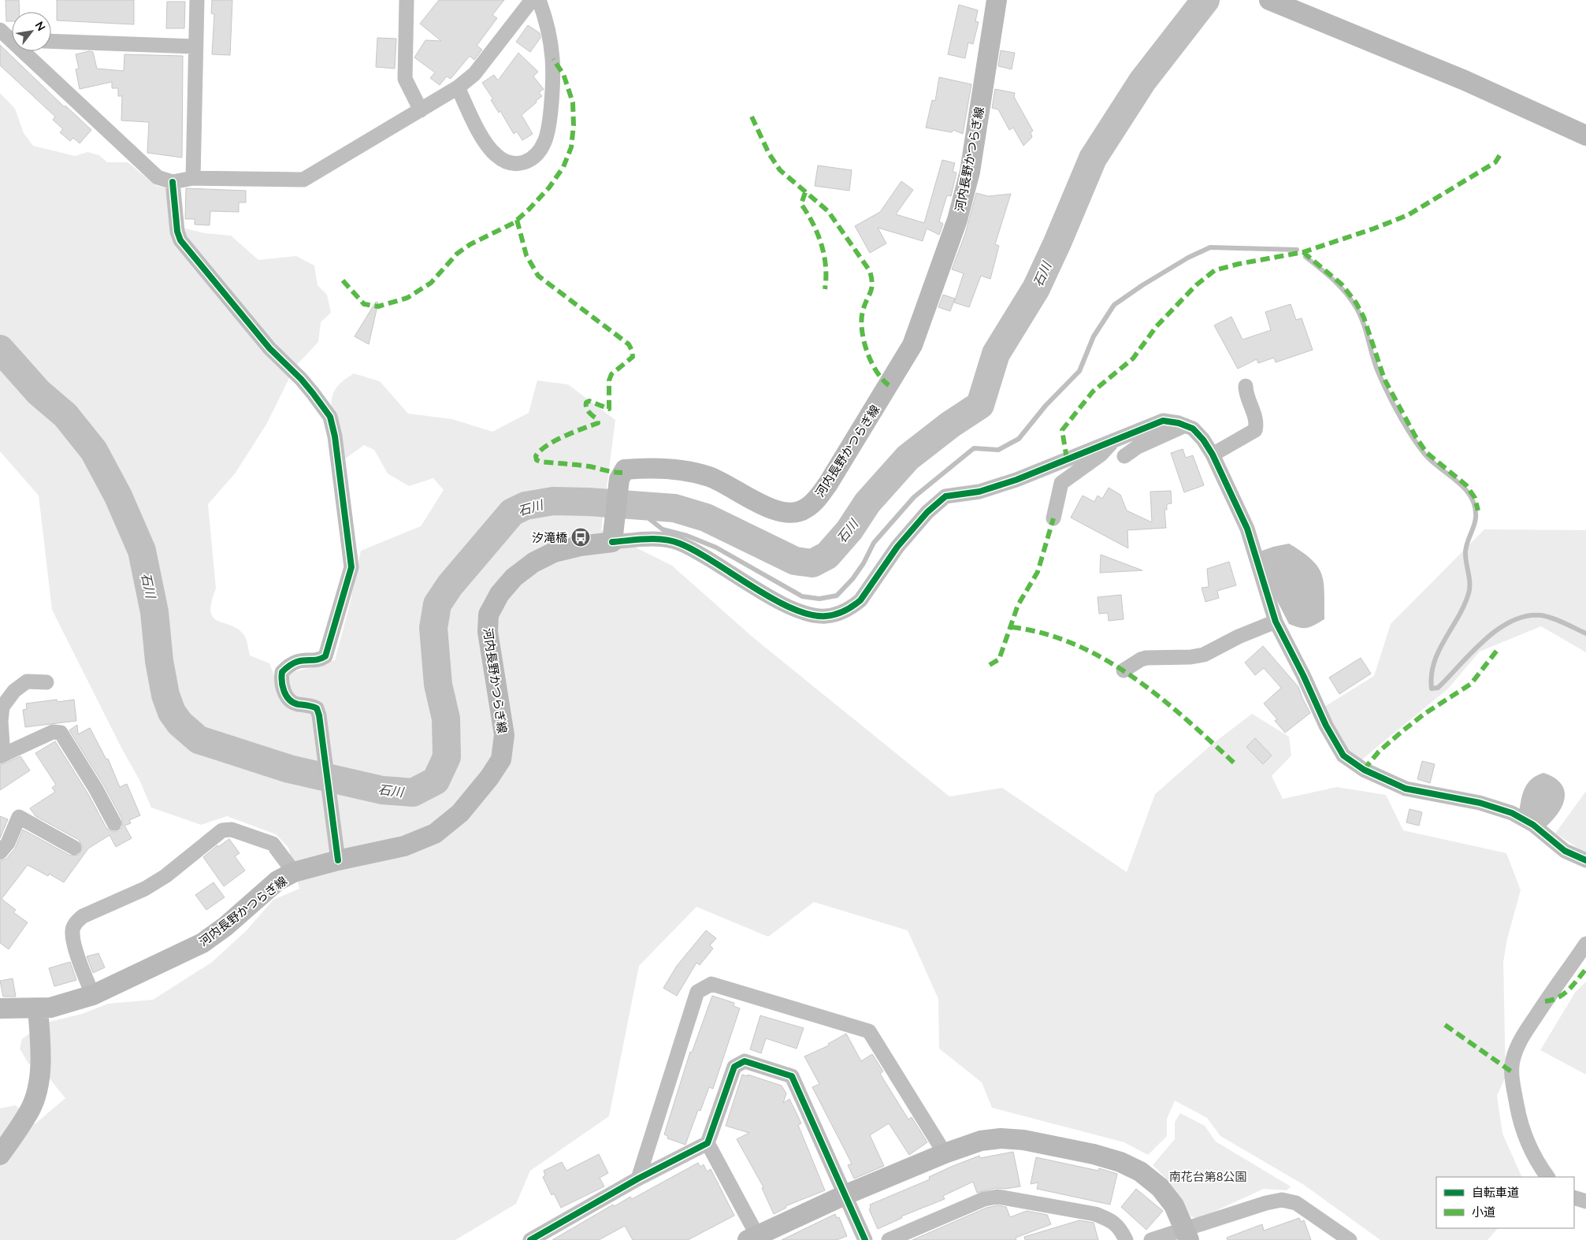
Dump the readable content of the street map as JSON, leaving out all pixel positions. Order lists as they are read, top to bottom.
{
  "streets": {
    "main road": ["河内長野かつらぎ線"]
  },
  "water": ["石川"],
  "parks": ["南花台第8公園"],
  "places": {
    "bus stop": ["汐滝橋"]
  },
  "legend": ["自転車道", "小道"],
  "north": "top right"
}
